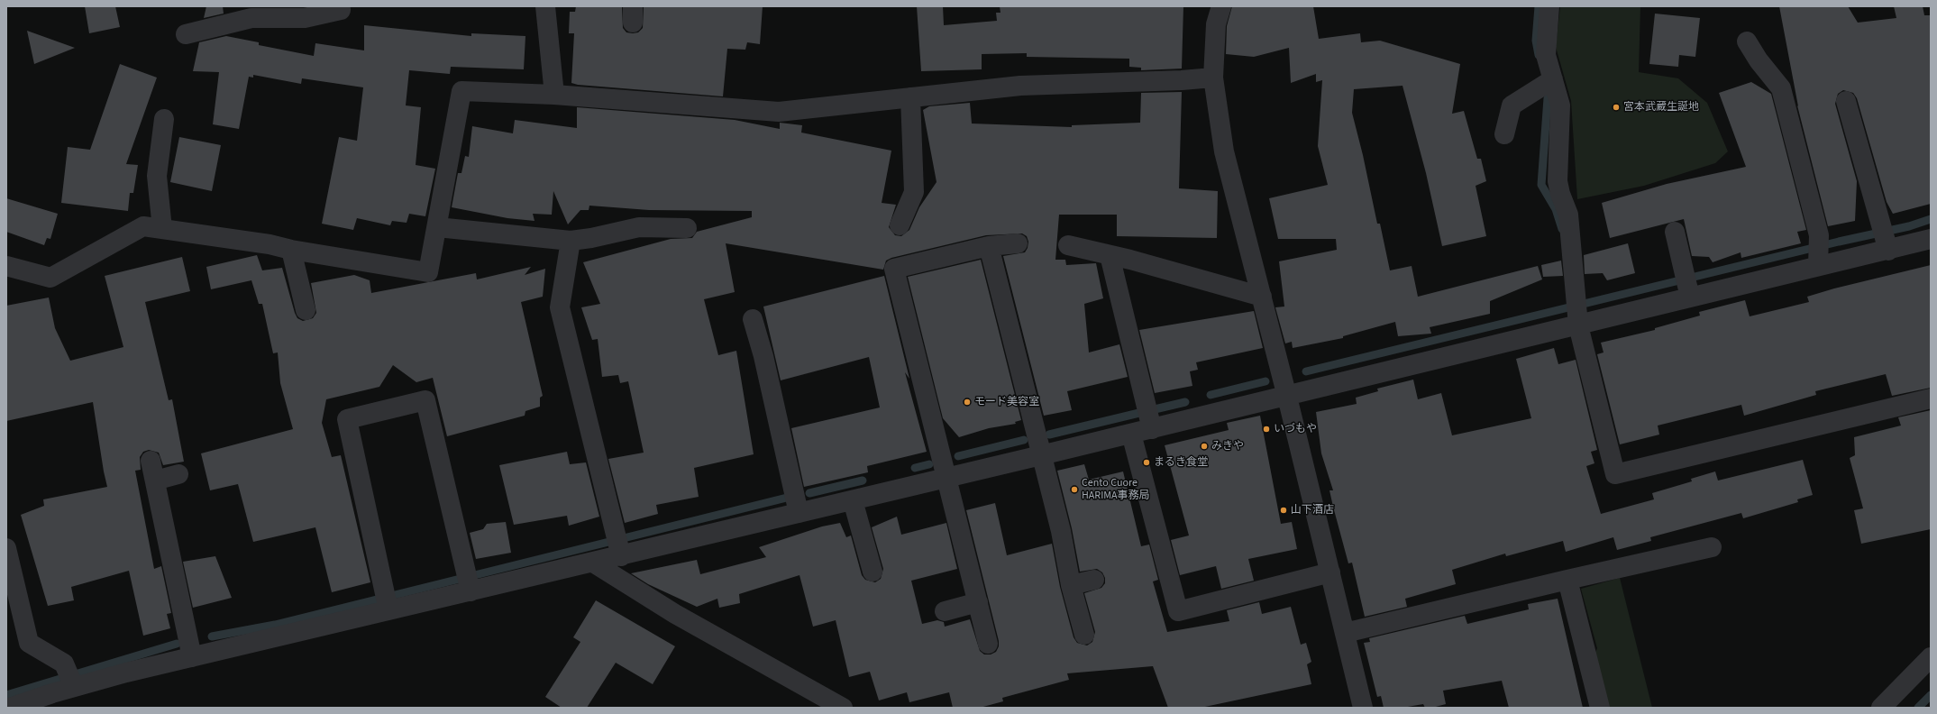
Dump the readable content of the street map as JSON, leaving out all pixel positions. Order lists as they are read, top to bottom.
{
  "places": [
    "宮本武蔵生誕地",
    "モード美容室",
    "いづもや",
    "みきや",
    "まるき食堂",
    "Cento Cuore HARIMA事務局",
    "山下酒店"
  ]
}
